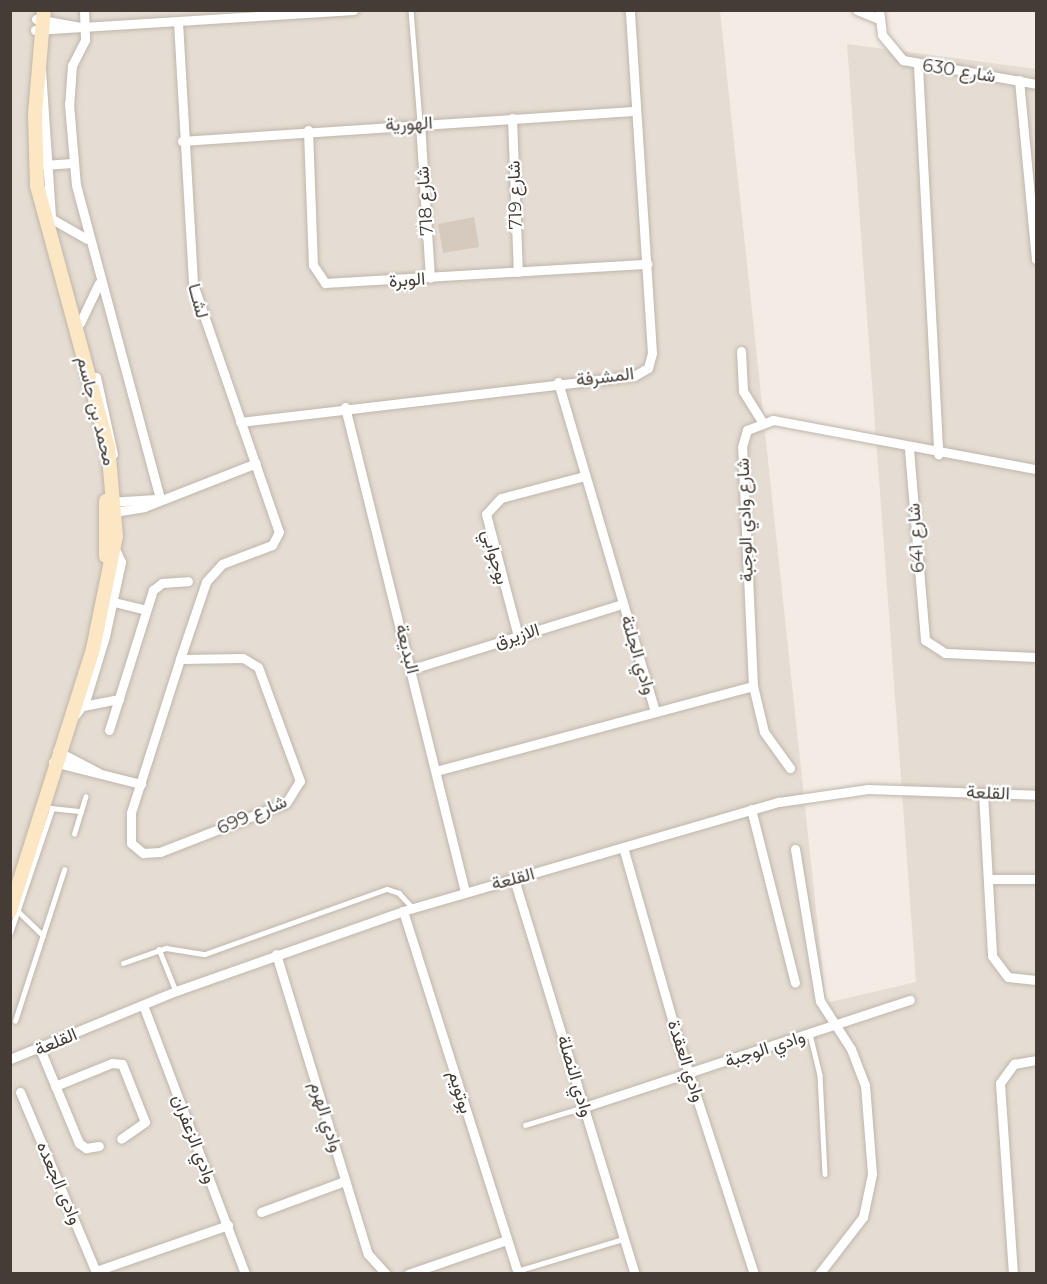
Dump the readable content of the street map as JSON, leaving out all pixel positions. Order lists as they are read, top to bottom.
{
  "streets": {
    "street": [
      "شارع 630",
      "الهورية",
      "شارع 719",
      "شارع 718",
      "الوبرة",
      "لشــا",
      "المشرفة",
      "محمد بن جاسم",
      "شارع وادي الوجبة",
      "شارع 641",
      "بوجوابي",
      "الازيرق",
      "البديعة",
      "وادي الجلتة",
      "القلعة",
      "شارع 699",
      "وادي الوجبة",
      "وادي العقدة",
      "وادي النصلة",
      "بوتويم",
      "وادي الهرم",
      "وادي الزعفران",
      "وادى الجعده"
    ]
  },
  "crossings": [
    ["الهورية", "شارع 719"],
    ["الهورية", "شارع 718"],
    ["الهورية", "الوبرة"],
    ["الهورية", "لشــا"],
    ["الهورية", "المشرفة"],
    ["شارع 719", "الوبرة"],
    ["شارع 718", "الوبرة"],
    ["الوبرة", "المشرفة"],
    ["لشــا", "المشرفة"],
    ["لشــا", "شارع 699"],
    ["المشرفة", "البديعة"],
    ["المشرفة", "وادي الجلتة"],
    ["بوجوابي", "الازيرق"],
    ["بوجوابي", "وادي الجلتة"],
    ["الازيرق", "البديعة"],
    ["الازيرق", "وادي الجلتة"],
    ["البديعة", "وادي الجلتة"],
    ["البديعة", "القلعة"],
    ["القلعة", "وادي العقدة"],
    ["القلعة", "وادي النصلة"],
    ["القلعة", "بوتويم"],
    ["القلعة", "وادي الهرم"],
    ["القلعة", "وادي الزعفران"],
    ["وادي الوجبة", "وادي العقدة"],
    ["وادي الوجبة", "وادي النصلة"]
  ]
}
